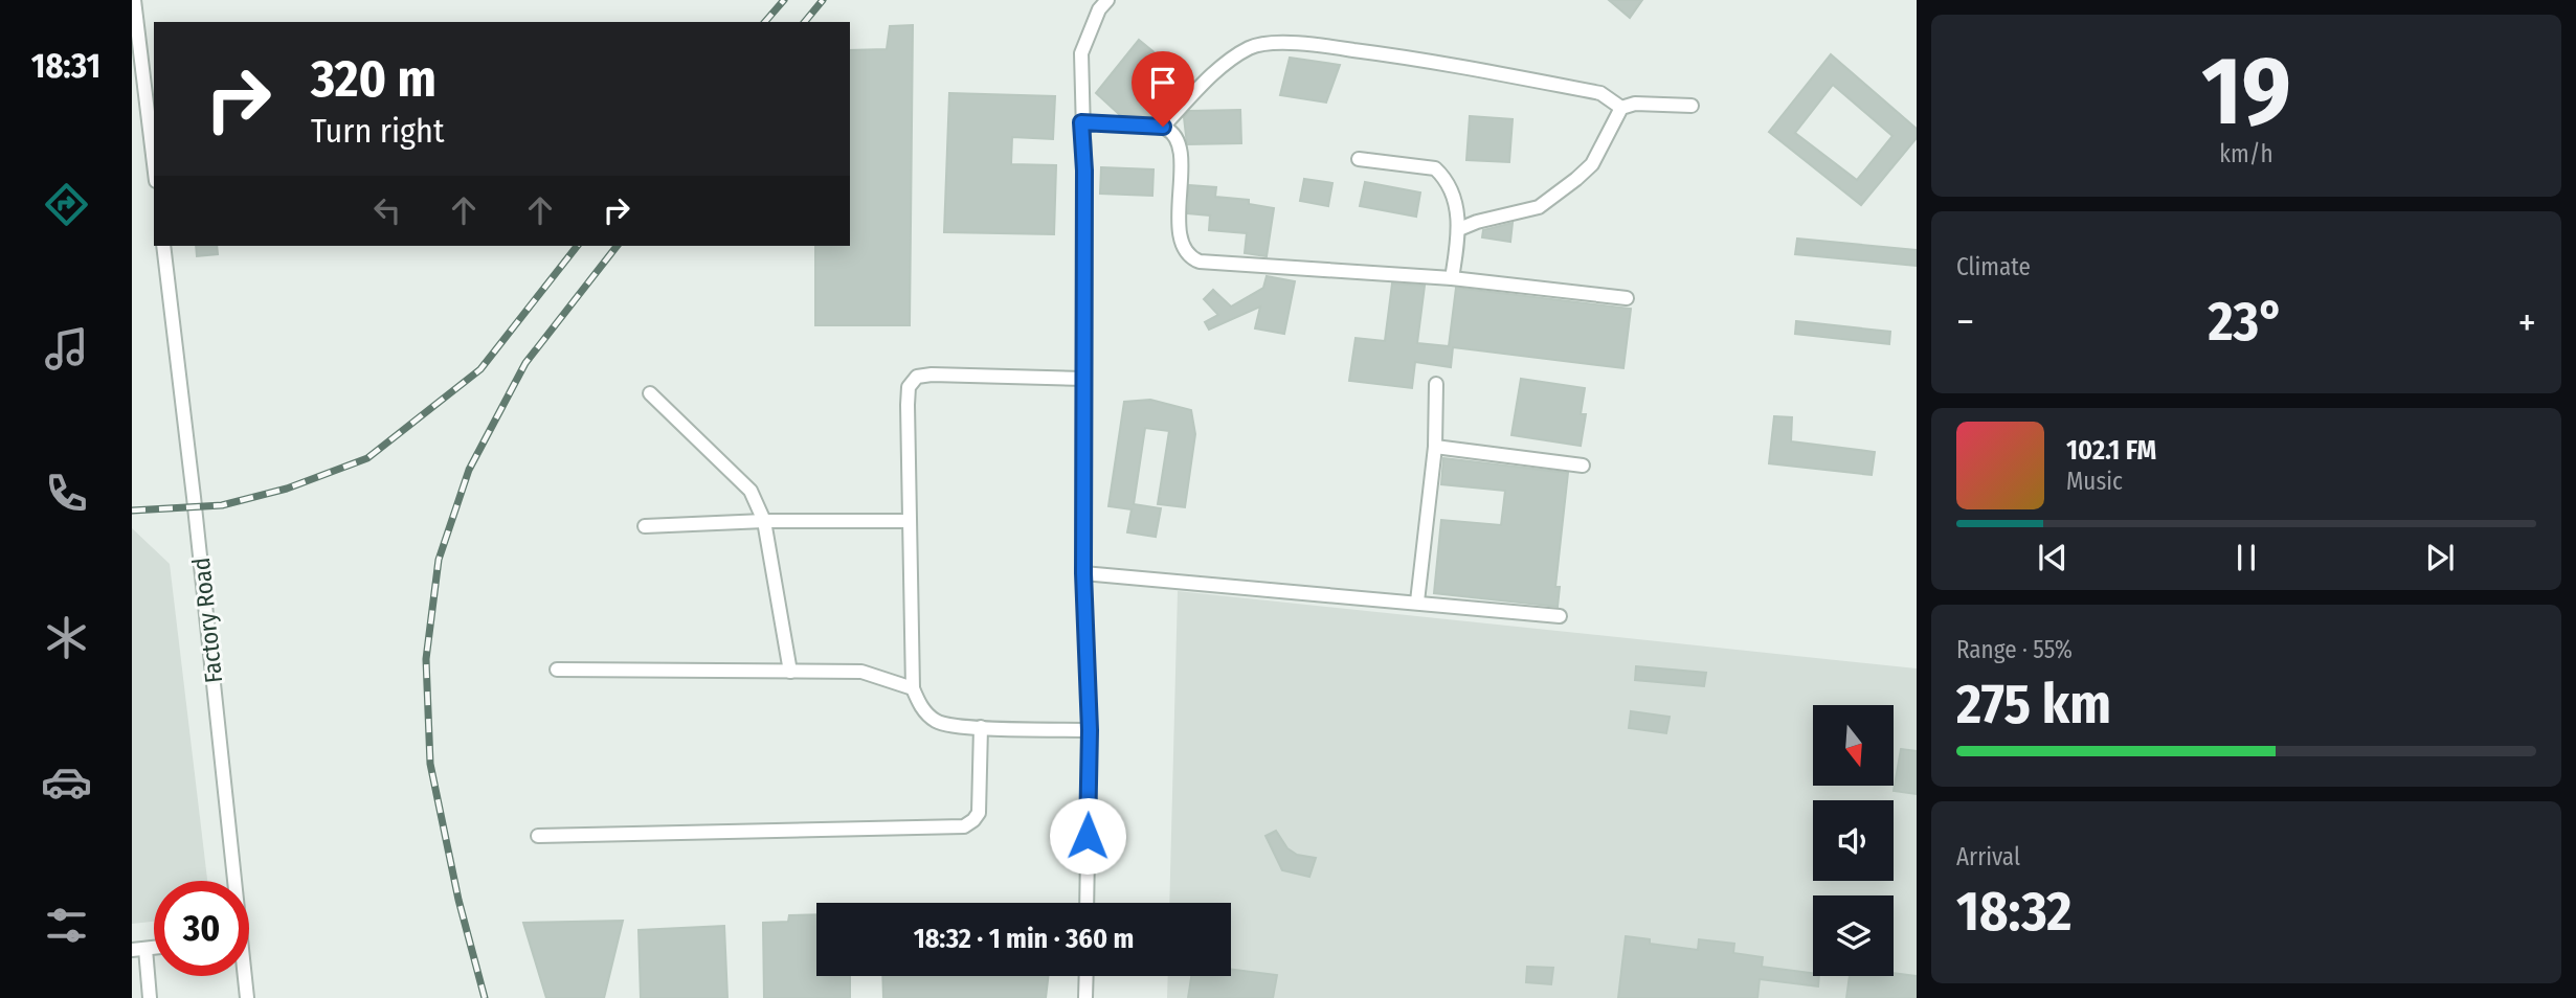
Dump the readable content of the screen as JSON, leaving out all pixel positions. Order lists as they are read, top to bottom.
{
  "streets": {
    "street": ["Factory Road"]
  },
  "north": "bottom",
  "page": {
    "tabs": "18:31",
    "tile": [
      ["19", "km/h"],
      "Climate",
      ["Range · 55%", "275 km"],
      ["Arrival", "18:32"]
    ],
    "turn": ["320 m", "Turn right"],
    "heat": ["−", "23°", "+"],
    "song": ["102.1 FM", "Music"],
    "limit": "30",
    "trip": "18:32 · 1 min · 360 m"
  }
}
